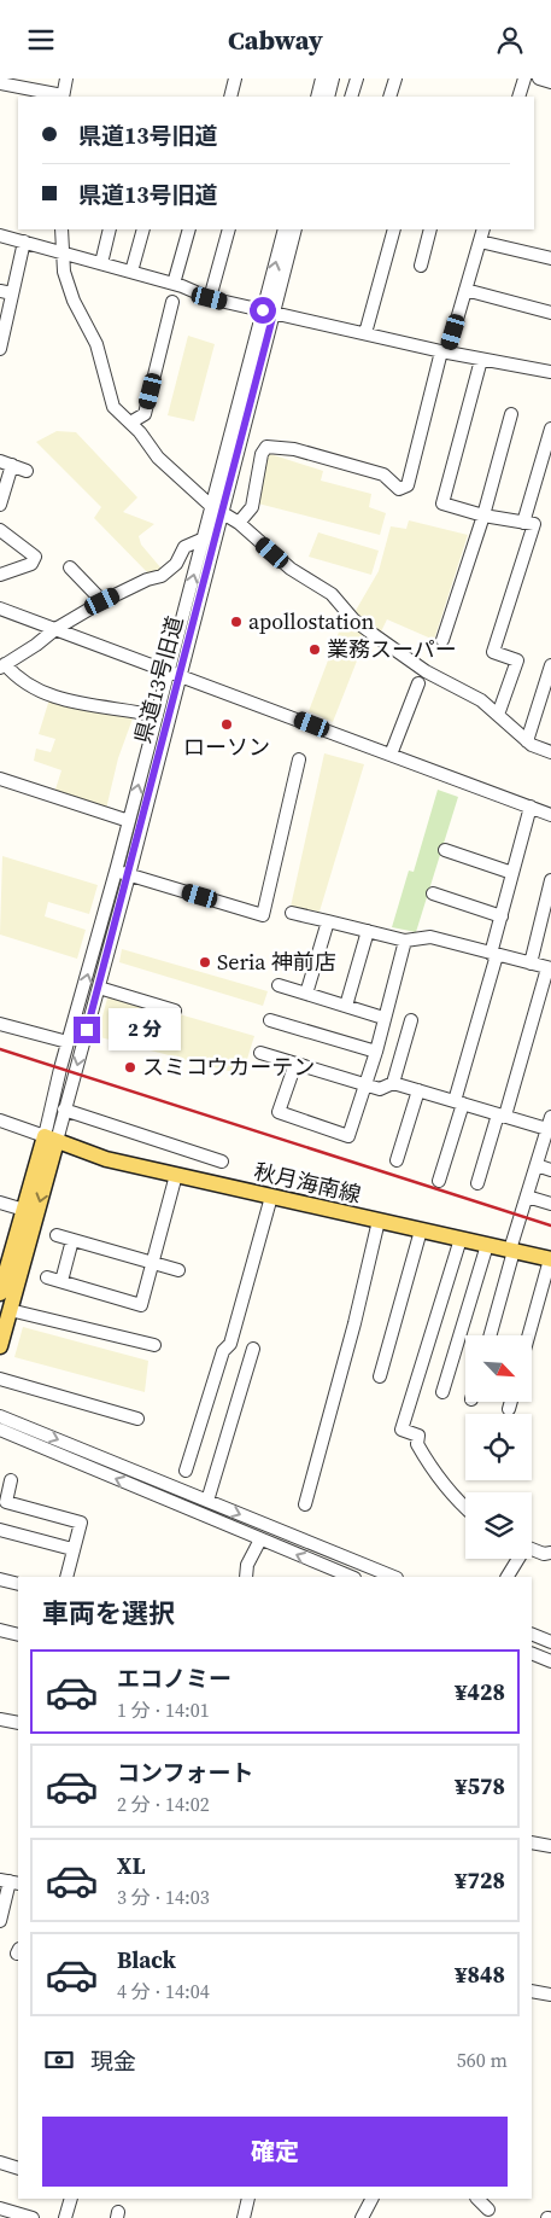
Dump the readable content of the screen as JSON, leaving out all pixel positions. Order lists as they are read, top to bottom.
{
  "streets": {
    "main road": ["秋月海南線"],
    "street": ["県道13号旧道"]
  },
  "crossings": [
    ["県道13号旧道", "秋月海南線"]
  ],
  "places": [
    "apollostation",
    "業務スーパー",
    "ローソン",
    "Seria 神前店",
    "スミコウカーテン"
  ],
  "north": "bottom right",
  "page": {
    "header": "Cabway",
    "banner": ["県道13号旧道", "県道13号旧道"],
    "bubble": "2 分",
    "heading": "車両を選択",
    "list": [
      {
        "name": "エコノミー",
        "note": "1 分 · 14:01",
        "value": "¥428"
      },
      {
        "name": "コンフォート",
        "note": "2 分 · 14:02",
        "value": "¥578"
      },
      {
        "name": "XL",
        "note": "3 分 · 14:03",
        "value": "¥728"
      },
      {
        "name": "Black",
        "note": "4 分 · 14:04",
        "value": "¥848"
      }
    ],
    "pay": ["現金", "560 m"],
    "buttons": "確定"
  }
}
